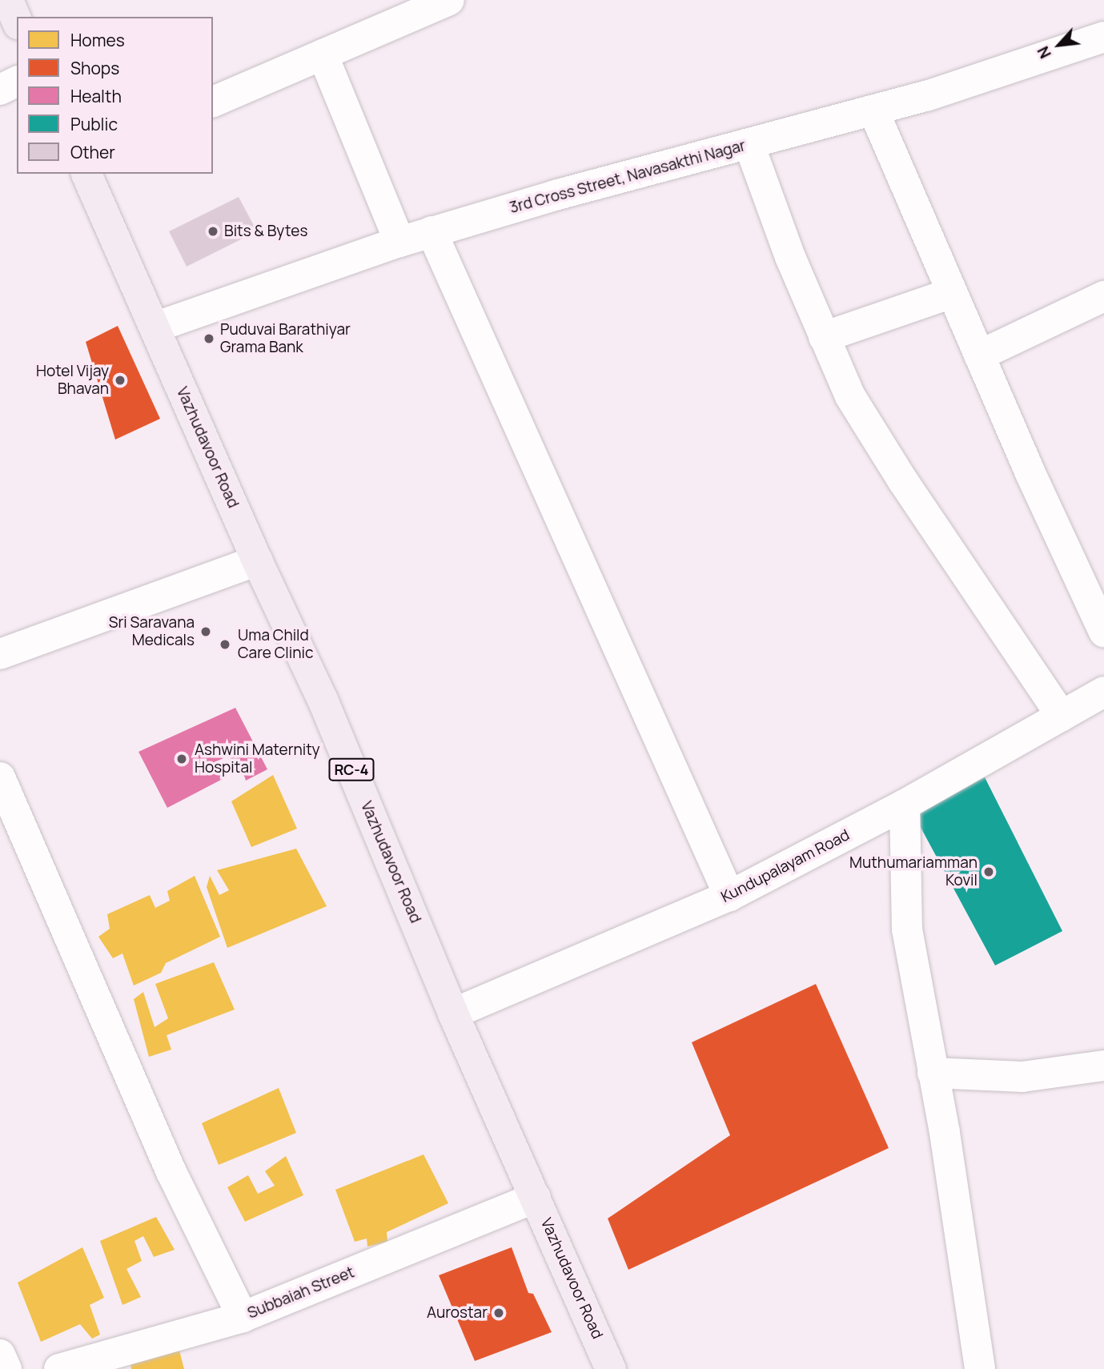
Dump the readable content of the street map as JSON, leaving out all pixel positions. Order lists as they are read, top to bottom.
{
  "streets": {
    "main road": ["Vazhudavoor Road", "RC-4"],
    "street": ["3rd Cross Street, Navasakthi Nagar", "Kundupalayam Road", "Subbaiah Street"]
  },
  "crossings": [
    ["3rd Cross Street, Navasakthi Nagar", "Vazhudavoor Road"],
    ["Vazhudavoor Road", "Kundupalayam Road"],
    ["Vazhudavoor Road", "Subbaiah Street"]
  ],
  "places": [
    "Bits & Bytes",
    "Puduvai Barathiyar Grama Bank",
    "Hotel Vijay Bhavan",
    "Sri Saravana Medicals",
    "Uma Child Care Clinic",
    "Ashwini Maternity Hospital",
    "Muthumariamman Kovil",
    "Aurostar"
  ],
  "legend": [
    "Homes",
    "Shops",
    "Health",
    "Public",
    "Other"
  ],
  "north": "bottom left"
}
